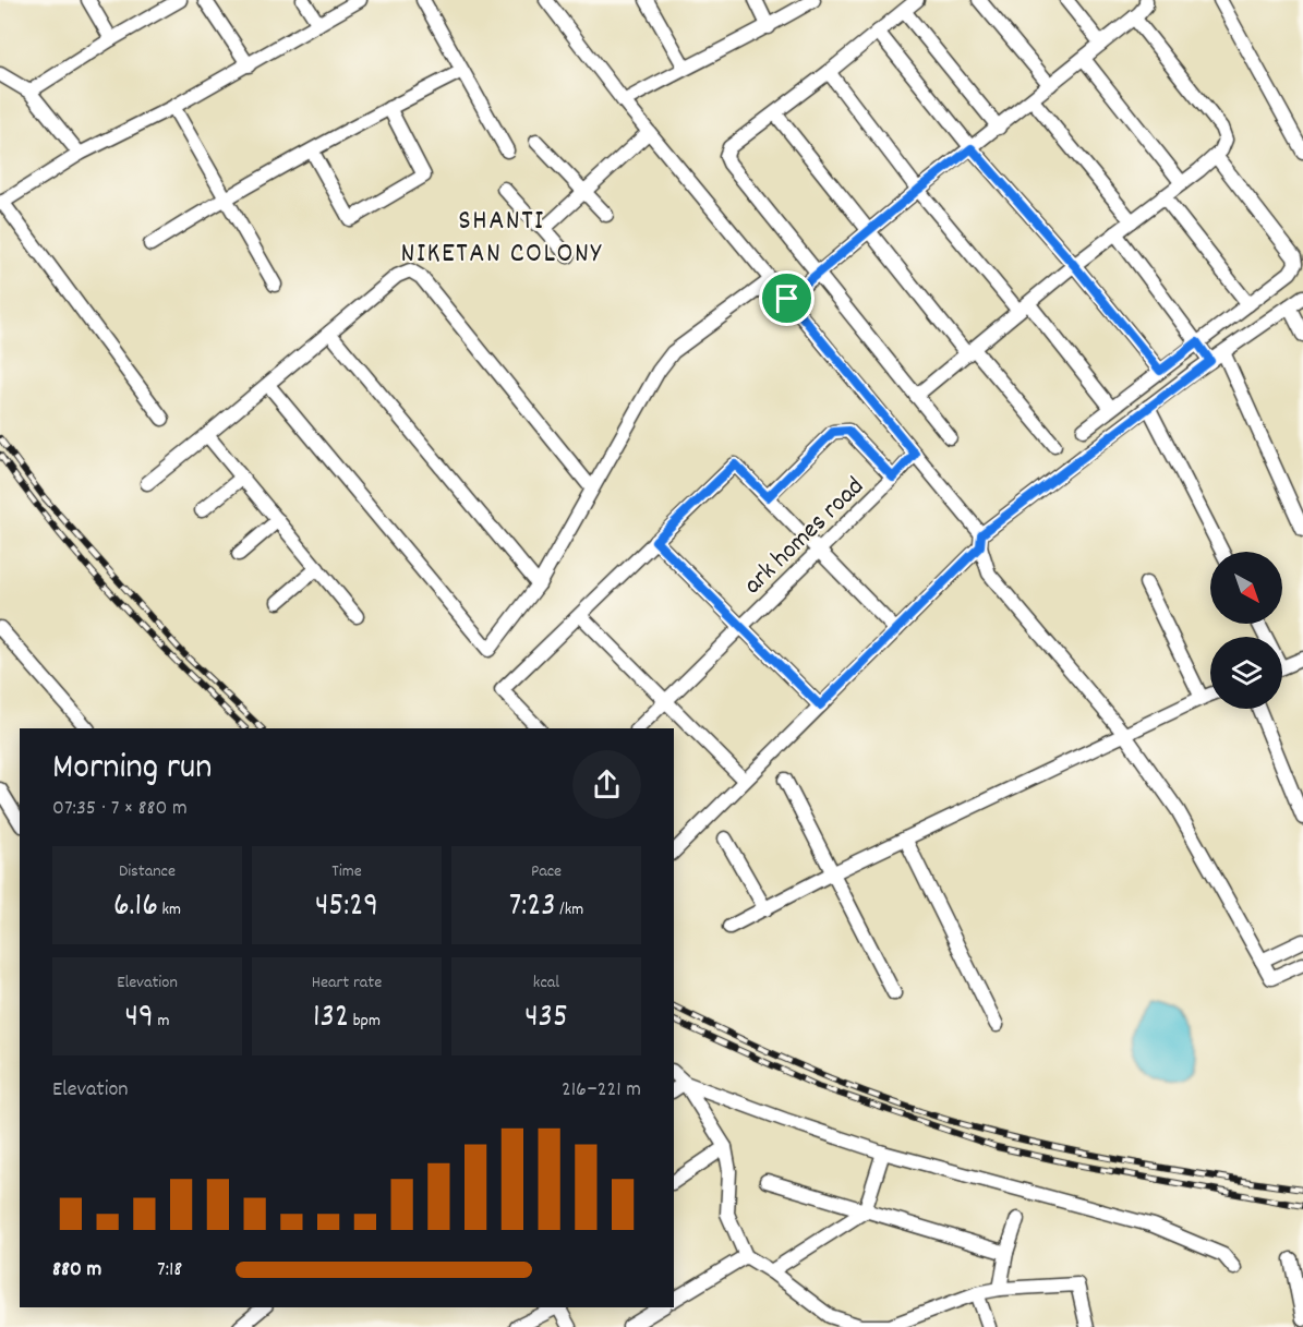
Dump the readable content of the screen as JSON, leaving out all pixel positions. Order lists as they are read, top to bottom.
{
  "streets": {
    "street": ["ark homes road"]
  },
  "districts": ["SHANTI NIKETAN COLONY"],
  "north": "bottom right",
  "page": {
    "heading": ["Morning run", "07:35 · 7 × 880 m"],
    "stats": [
      ["Distance", "6.16 km"],
      ["Time", "45:29"],
      ["Pace", "7:23 /km"],
      ["Elevation", "49 m"],
      ["Heart rate", "132 bpm"],
      ["kcal", "435"]
    ],
    "chart": ["Elevation", "216–221 m"],
    "list": [
      {
        "name": "880 m",
        "note": "7:18"
      }
    ]
  }
}
